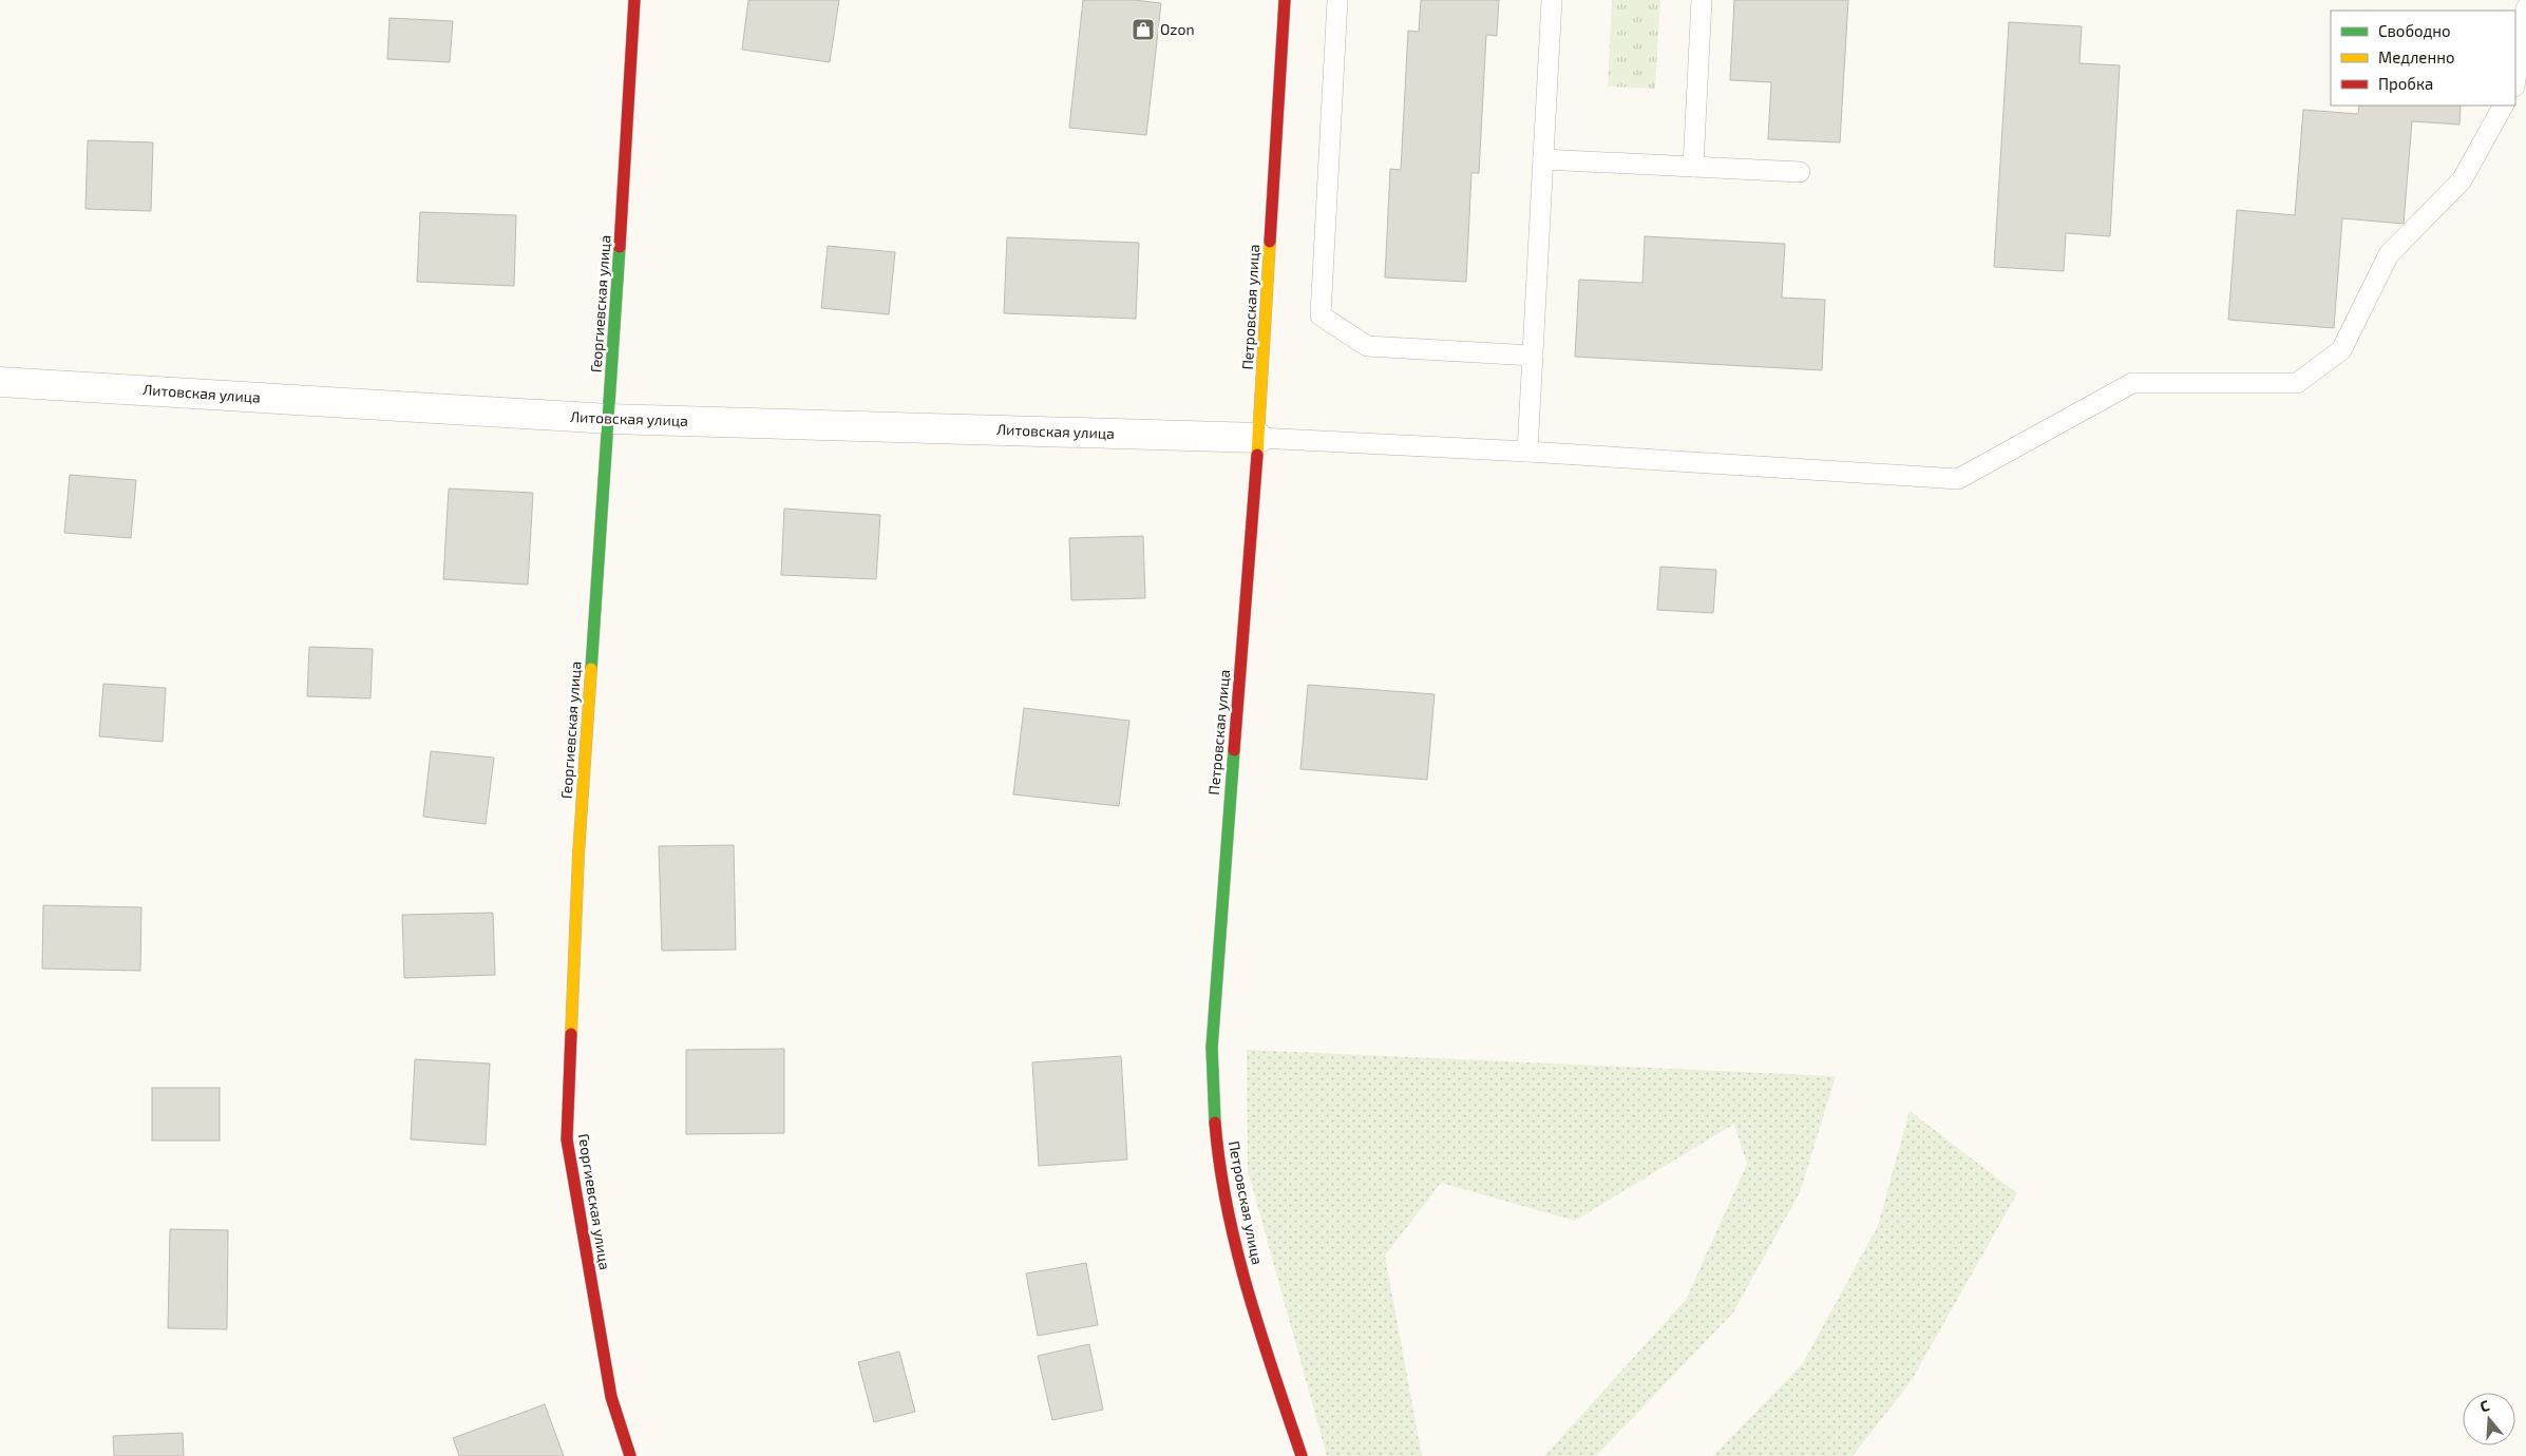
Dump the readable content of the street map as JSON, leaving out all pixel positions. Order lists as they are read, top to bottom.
{
  "streets": {
    "street": ["Георгиевская улица", "Петровская улица", "Литовская улица"]
  },
  "crossings": [
    ["Георгиевская улица", "Литовская улица"],
    ["Петровская улица", "Литовская улица"]
  ],
  "places": {
    "shop": ["Ozon"]
  },
  "legend": ["Свободно", "Медленно", "Пробка"],
  "north": "top"
}
